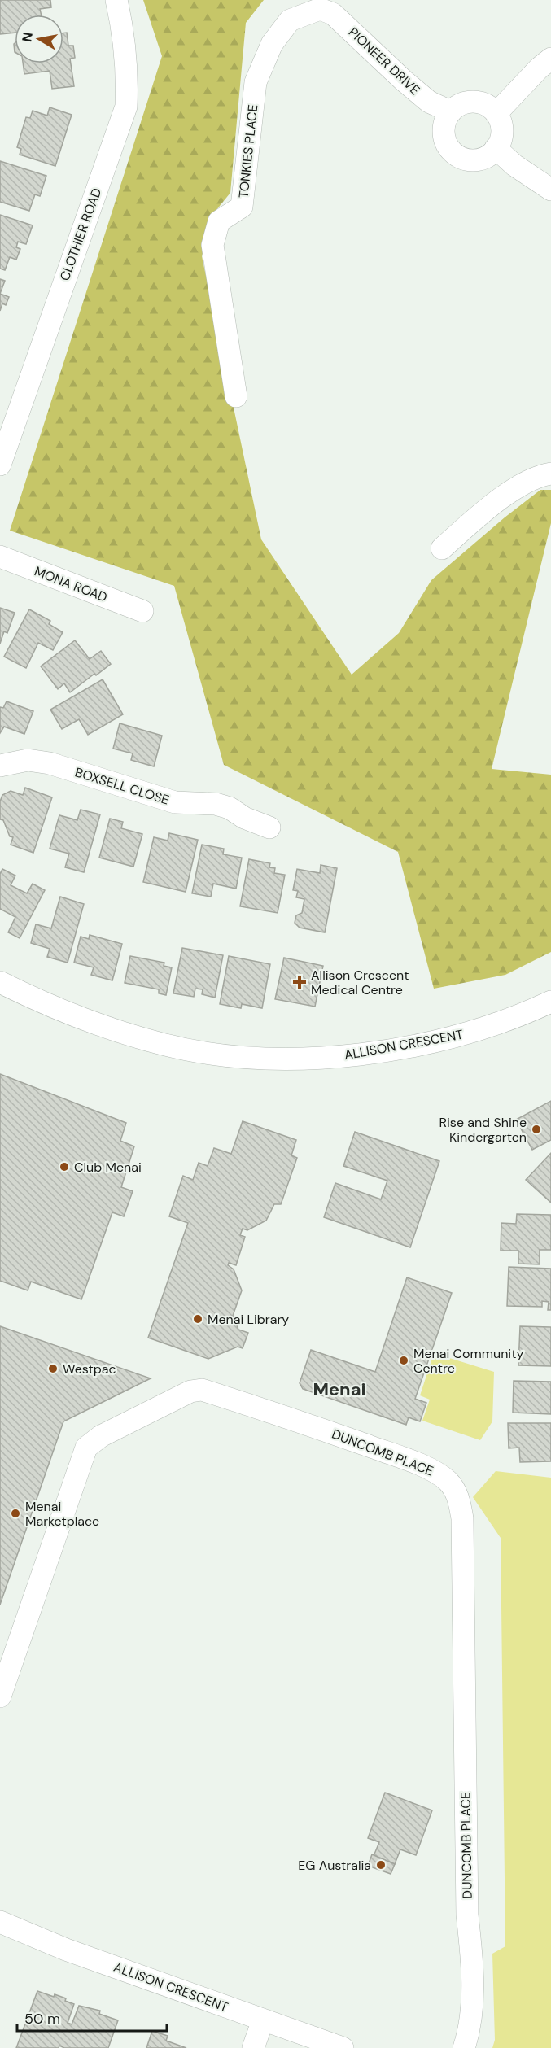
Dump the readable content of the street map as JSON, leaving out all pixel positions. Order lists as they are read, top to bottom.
{
  "streets": {
    "street": [
      "PIONEER DRIVE",
      "TONKIES PLACE",
      "CLOTHIER ROAD",
      "MONA ROAD",
      "BOXSELL CLOSE",
      "ALLISON CRESCENT",
      "DUNCOMB PLACE"
    ]
  },
  "crossings": [
    ["PIONEER DRIVE", "TONKIES PLACE"]
  ],
  "districts": ["Menai"],
  "places": {
    "health": ["Allison Crescent Medical Centre"],
    "other": [
      "Rise and Shine Kindergarten",
      "Club Menai",
      "Menai Library",
      "Menai Community Centre",
      "Westpac",
      "Menai Marketplace",
      "EG Australia"
    ]
  },
  "scale_bar": "50 m",
  "north": "left"
}
